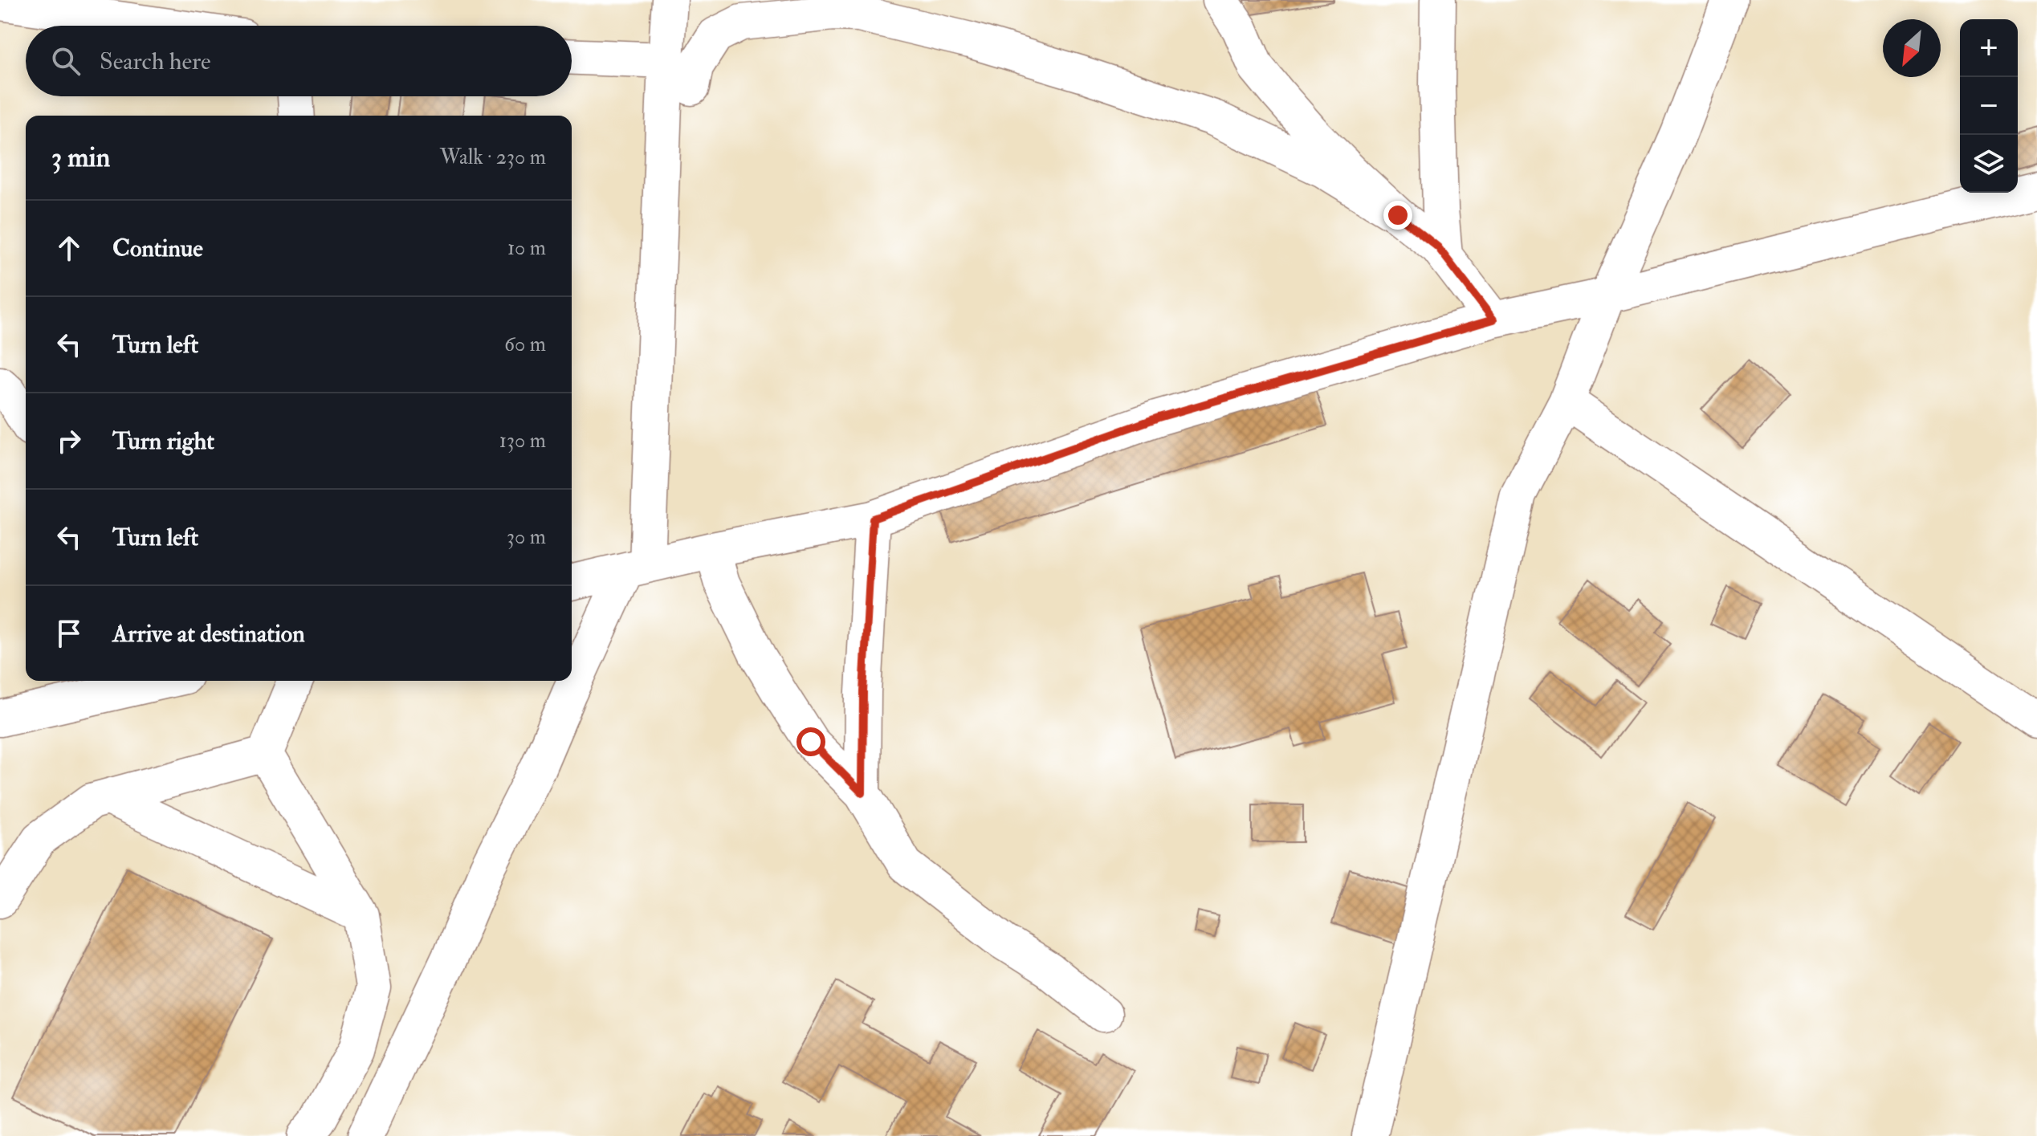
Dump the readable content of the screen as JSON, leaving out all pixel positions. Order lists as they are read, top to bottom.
{
  "north": "bottom left",
  "page": {
    "map_buttons": ["+", "−"],
    "search": "Search here",
    "heading": ["3 min", "Walk · 230 m"],
    "list": [
      ["Continue", "10 m"],
      ["Turn left", "60 m"],
      ["Turn right", "130 m"],
      ["Turn left", "30 m"],
      "Arrive at destination"
    ]
  }
}
